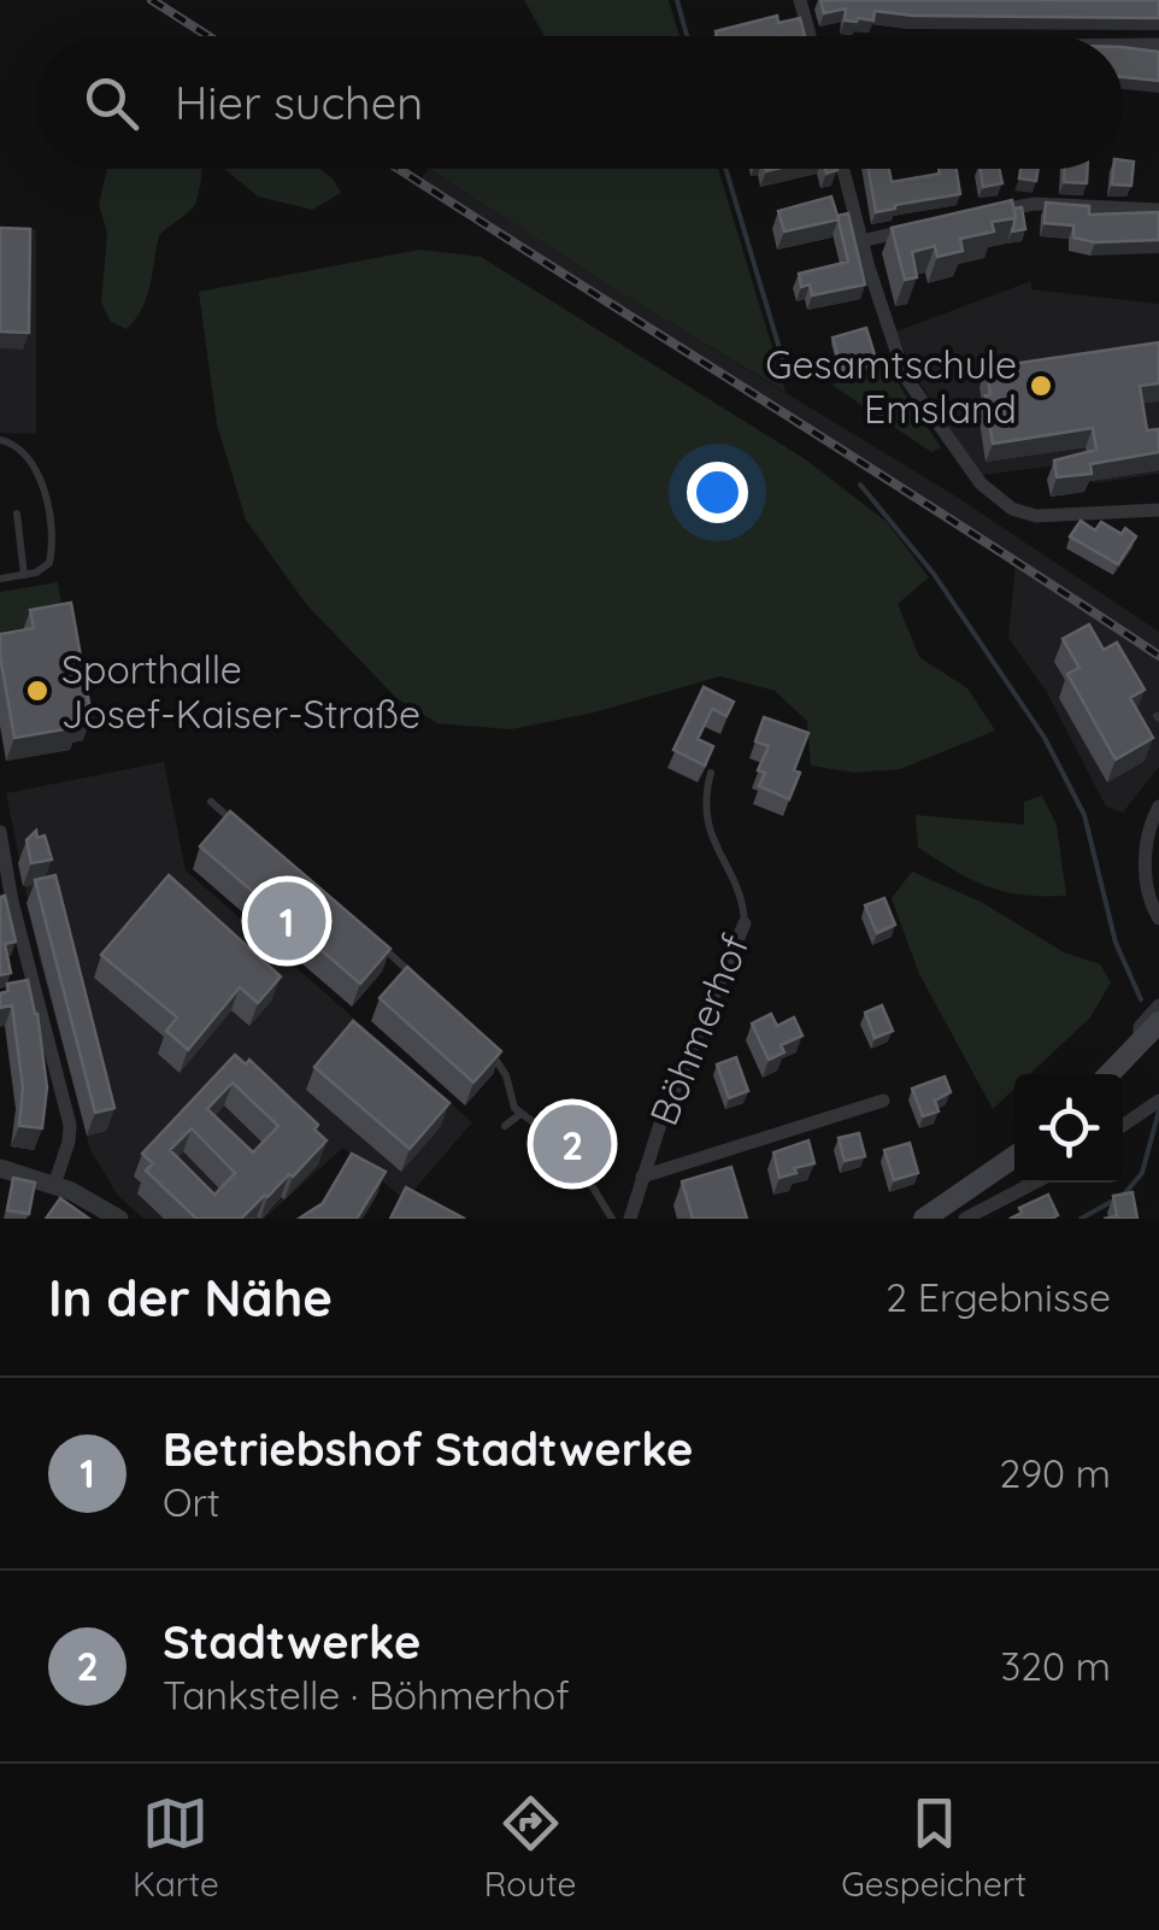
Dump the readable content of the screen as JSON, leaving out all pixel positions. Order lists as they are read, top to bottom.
{
  "streets": {
    "street": ["Böhmerhof"]
  },
  "places": ["Gesamtschule Emsland", "Sporthalle Josef-Kaiser-Straße"],
  "page": {
    "search": "Hier suchen",
    "pins": ["1", "2"],
    "heading": ["In der Nähe", "2 Ergebnisse"],
    "list": [
      {
        "mark": "1",
        "name": "Betriebshof Stadtwerke",
        "note": "Ort",
        "value": "290 m"
      },
      {
        "mark": "2",
        "name": "Stadtwerke",
        "note": "Tankstelle · Böhmerhof",
        "value": "320 m"
      }
    ],
    "nav": ["Karte", "Route", "Gespeichert"]
  }
}
